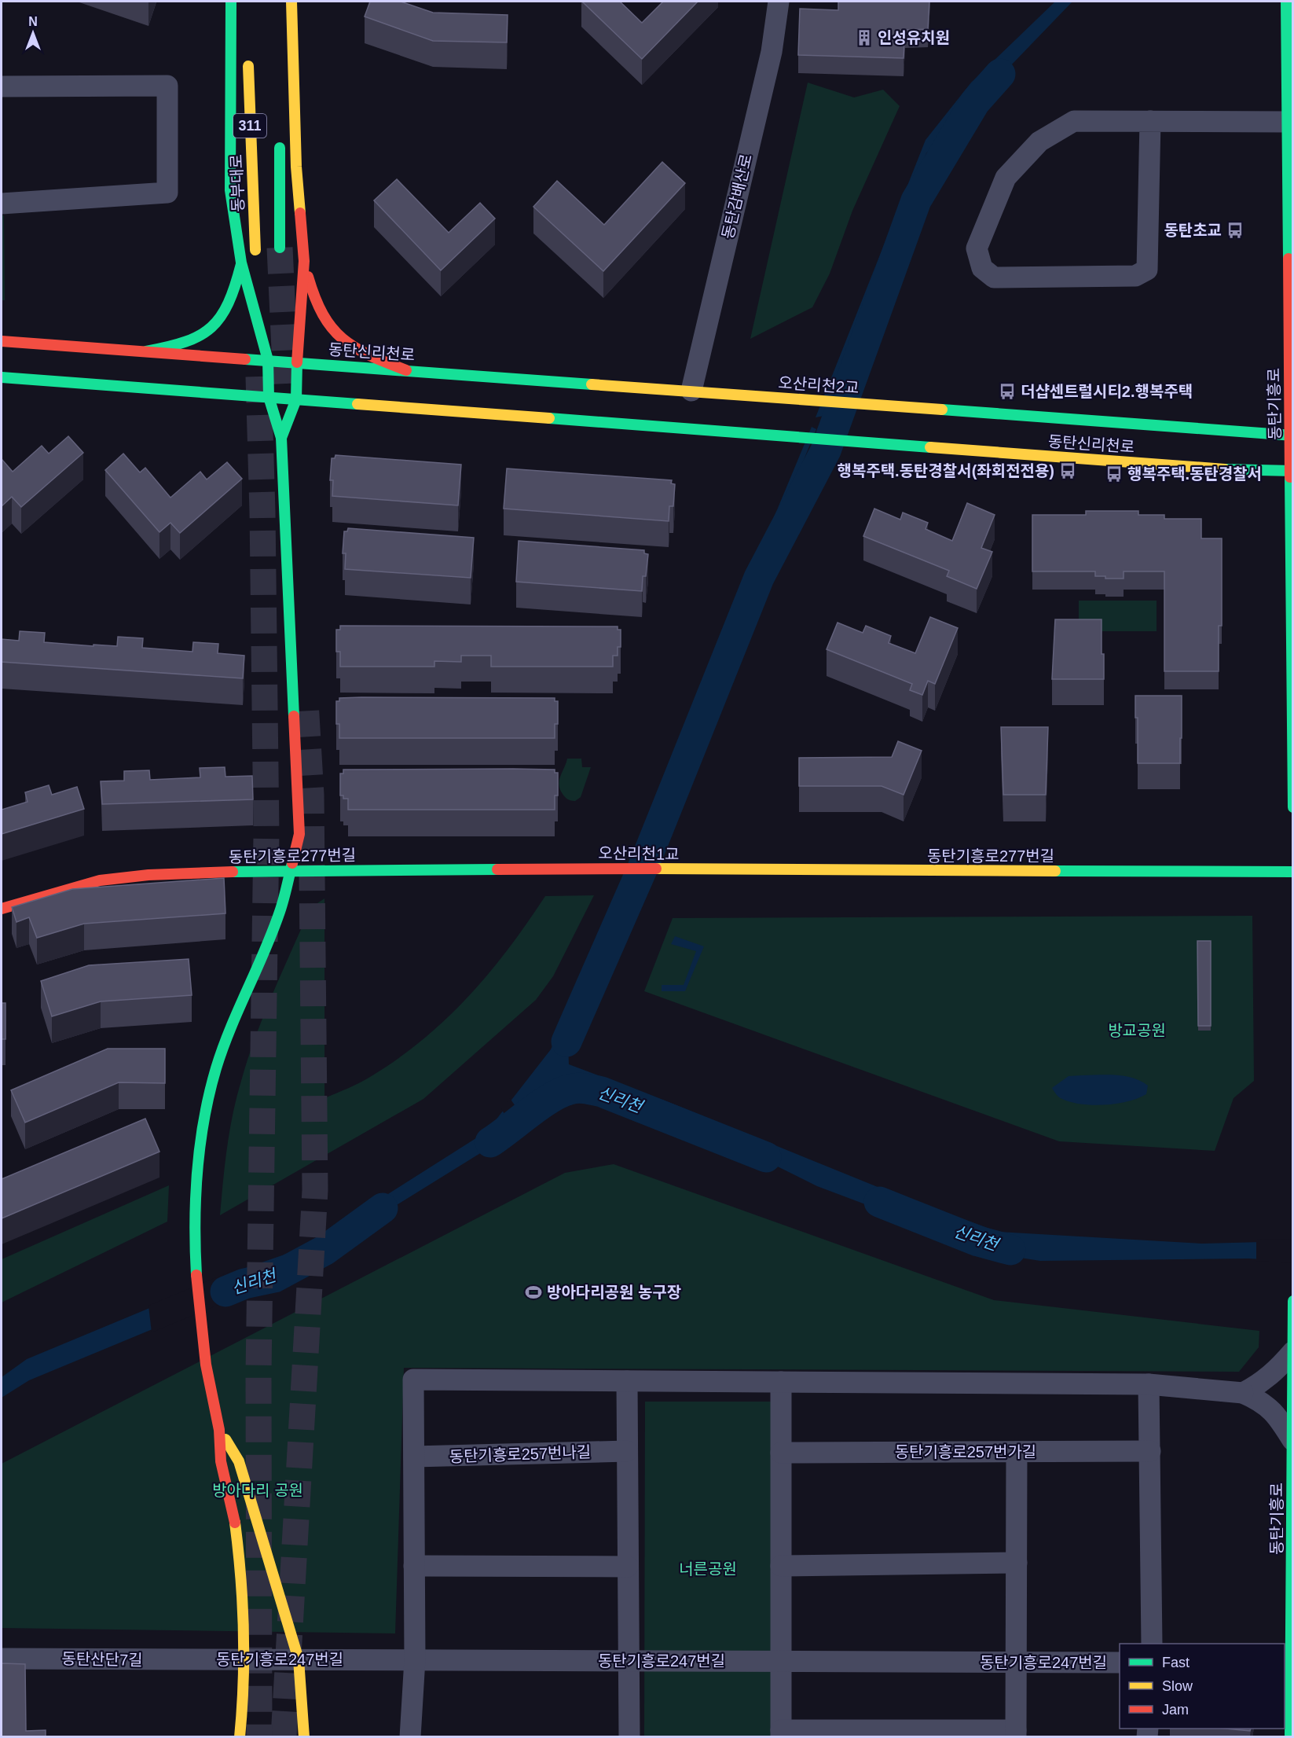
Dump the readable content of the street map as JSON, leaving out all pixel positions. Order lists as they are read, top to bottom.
{
  "streets": {
    "main road": [
      "311",
      "동부대로",
      "동탄신리천로",
      "오산리천2교",
      "동탄기흥로",
      "오산리천1교",
      "동탄기흥로277번길"
    ],
    "street": [
      "동탄감배산로",
      "동탄기흥로257번가길",
      "동탄기흥로257번나길",
      "동탄산단7길",
      "동탄기흥로247번길"
    ]
  },
  "crossings": [
    ["동탄감배산로", "동탄신리천로"],
    ["동탄신리천로", "오산리천2교"],
    ["동탄신리천로", "동탄기흥로"],
    ["오산리천1교", "동탄기흥로277번길"],
    ["동탄산단7길", "동탄기흥로247번길"]
  ],
  "water": ["신리천"],
  "parks": ["방교공원", "방아다리 공원", "너른공원"],
  "places": {
    "building": ["인성유치원"],
    "bus stop": [
      "동탄초교",
      "더샵센트럴시티2.행복주택",
      "행복주택.동탄경찰서(좌회전전용)",
      "행복주택.동탄경찰서"
    ],
    "sports": ["방아다리공원 농구장"]
  },
  "legend": ["Fast", "Slow", "Jam"],
  "north": "top"
}
